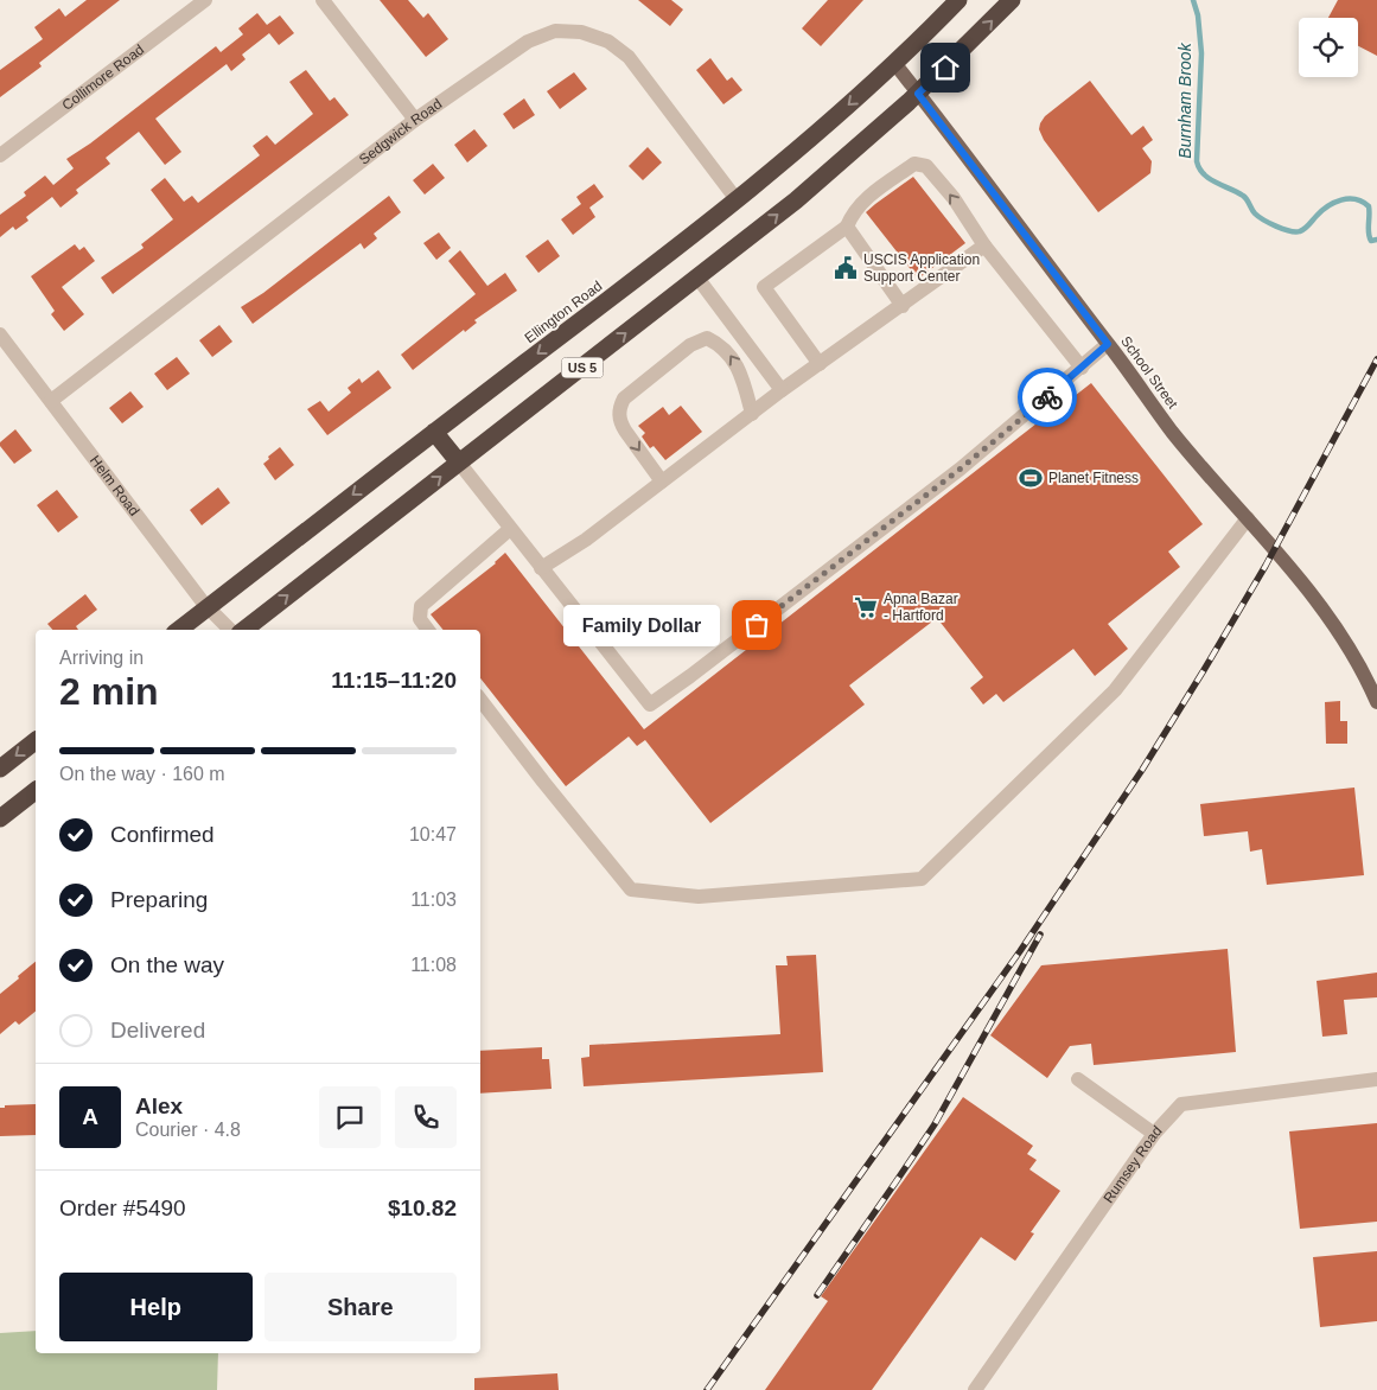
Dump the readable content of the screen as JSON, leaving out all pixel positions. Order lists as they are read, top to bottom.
{
  "streets": {
    "highway": ["Ellington Road", "US 5"],
    "main road": ["School Street"],
    "street": [
      "Collimore Road",
      "Sedgwick Road",
      "Helm Road",
      "Rumsey Road"
    ]
  },
  "crossings": [
    ["Sedgwick Road", "Ellington Road"],
    ["Sedgwick Road", "Helm Road"],
    ["Ellington Road", "School Street"],
    ["Ellington Road", "Helm Road"],
    ["US 5", "School Street"]
  ],
  "water": ["Burnham Brook"],
  "places": {
    "public building": ["USCIS Application Support Center"],
    "sports": ["Planet Fitness"],
    "supermarket": ["Apna Bazar - Hartford"],
    "other": ["Family Dollar"]
  },
  "page": {
    "bubble": "Family Dollar",
    "heading": ["2 min", "Arriving in", "11:15–11:20"],
    "panel": [
      "Alex",
      "Courier · 4.8",
      "Order #5490",
      "$10.82"
    ],
    "bar": "On the way · 160 m",
    "list": [
      ["Confirmed", "10:47"],
      ["Preparing", "11:03"],
      ["On the way", "11:08"],
      "Delivered"
    ],
    "round": "A",
    "buttons": ["Help", "Share"]
  }
}
